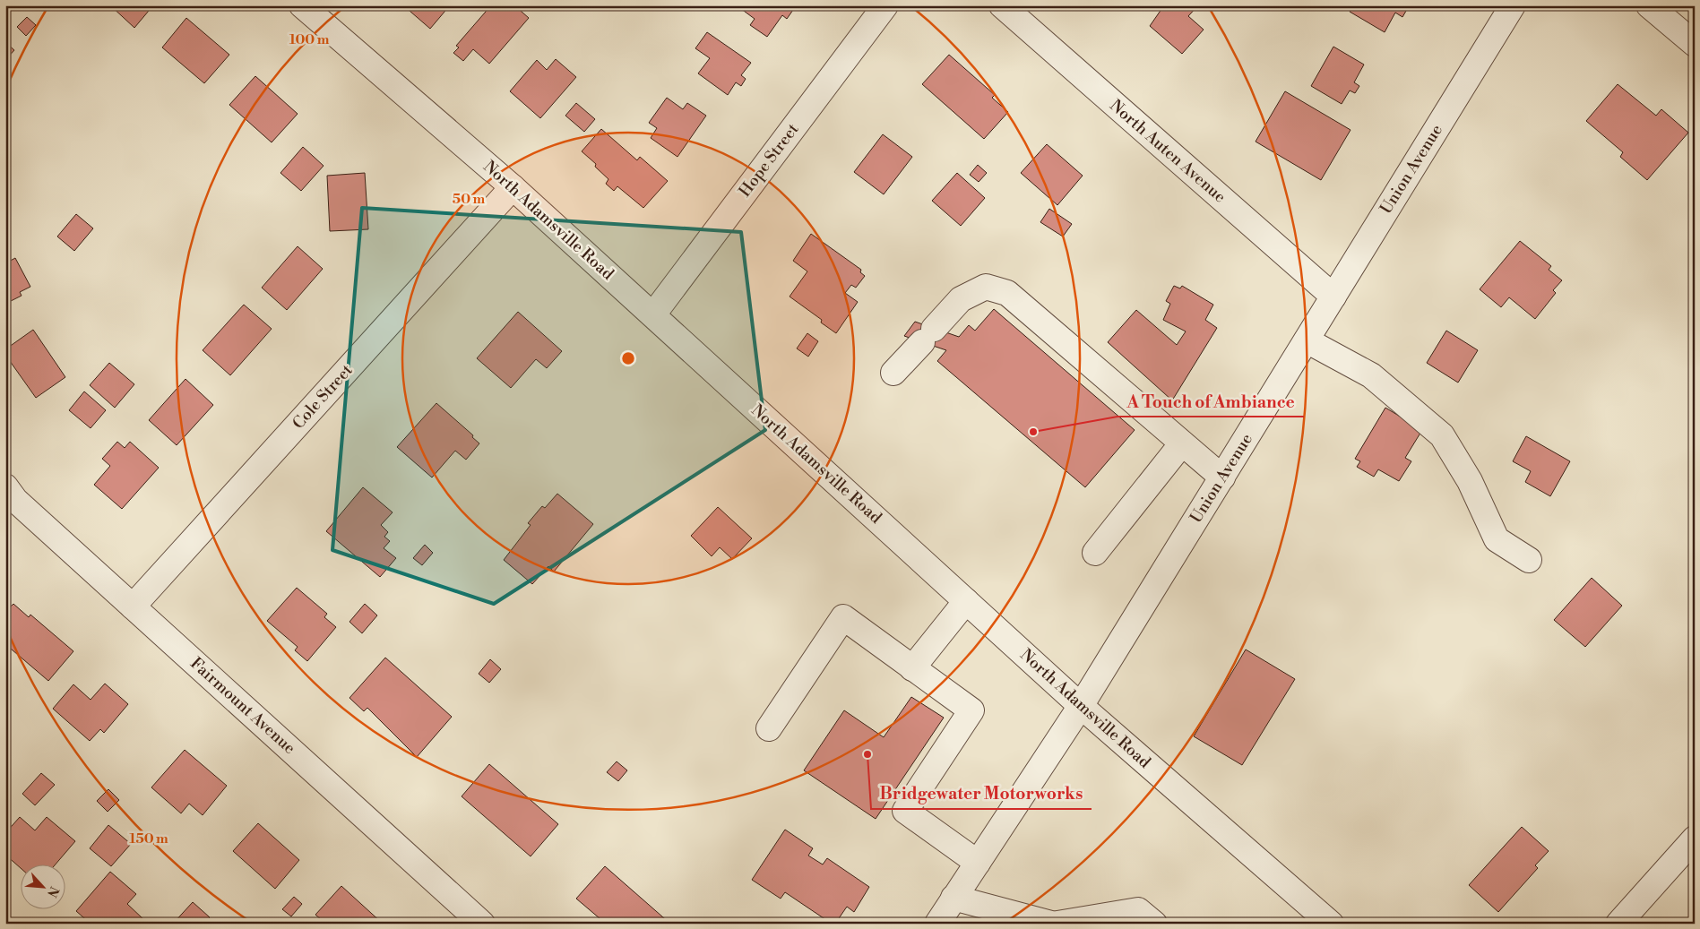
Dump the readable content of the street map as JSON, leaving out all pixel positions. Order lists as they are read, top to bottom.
{
  "streets": {
    "street": [
      "North Auten Avenue",
      "Hope Street",
      "Union Avenue",
      "North Adamsville Road",
      "Cole Street",
      "Fairmount Avenue"
    ]
  },
  "crossings": [
    ["North Auten Avenue", "Union Avenue"],
    ["Hope Street", "North Adamsville Road"],
    ["Union Avenue", "North Adamsville Road"],
    ["North Adamsville Road", "Cole Street"],
    ["Cole Street", "Fairmount Avenue"]
  ],
  "places": ["A Touch of Ambiance", "Bridgewater Motorworks"],
  "north": "bottom right",
  "rings": ["100 m", "50 m", "150 m"]
}
